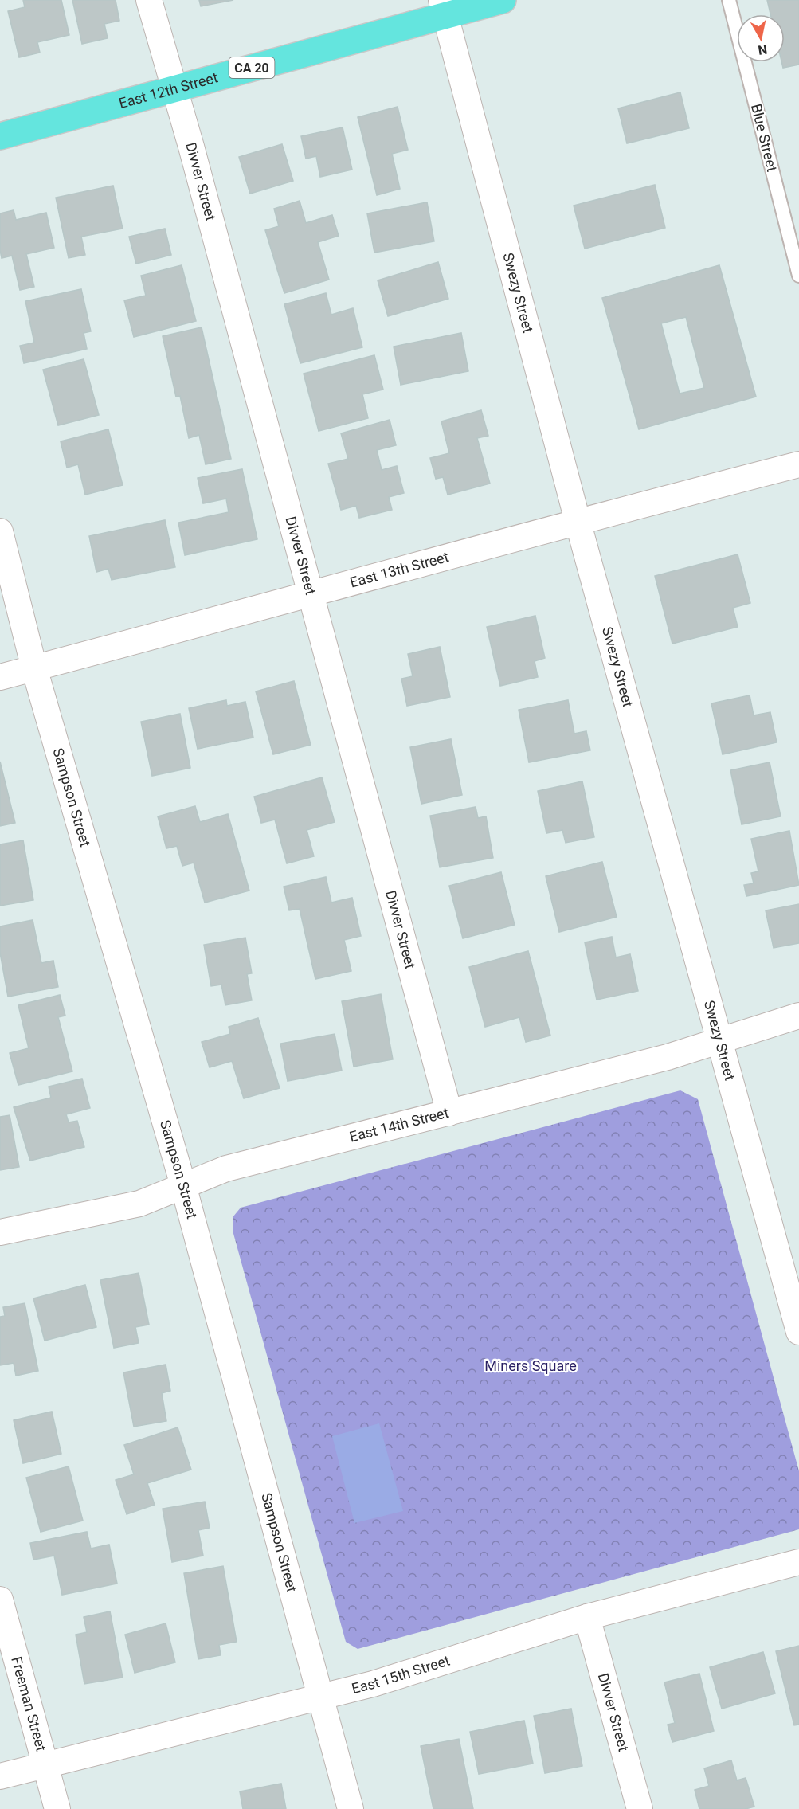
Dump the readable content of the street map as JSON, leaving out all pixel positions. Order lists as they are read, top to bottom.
{
  "streets": {
    "highway": ["CA 20", "East 12th Street"],
    "street": [
      "Divver Street",
      "Swezy Street",
      "East 13th Street",
      "Sampson Street",
      "East 14th Street",
      "East 15th Street",
      "Freeman Street"
    ],
    "lane": ["Blue Street"]
  },
  "crossings": [
    ["East 12th Street", "Divver Street"],
    ["East 12th Street", "Swezy Street"],
    ["Divver Street", "East 13th Street"],
    ["Divver Street", "East 14th Street"],
    ["Divver Street", "East 15th Street"],
    ["Swezy Street", "East 13th Street"],
    ["Swezy Street", "East 14th Street"],
    ["East 13th Street", "Sampson Street"],
    ["Sampson Street", "East 14th Street"],
    ["Sampson Street", "East 15th Street"],
    ["East 15th Street", "Freeman Street"]
  ],
  "parks": ["Miners Square"],
  "north": "bottom"
}
